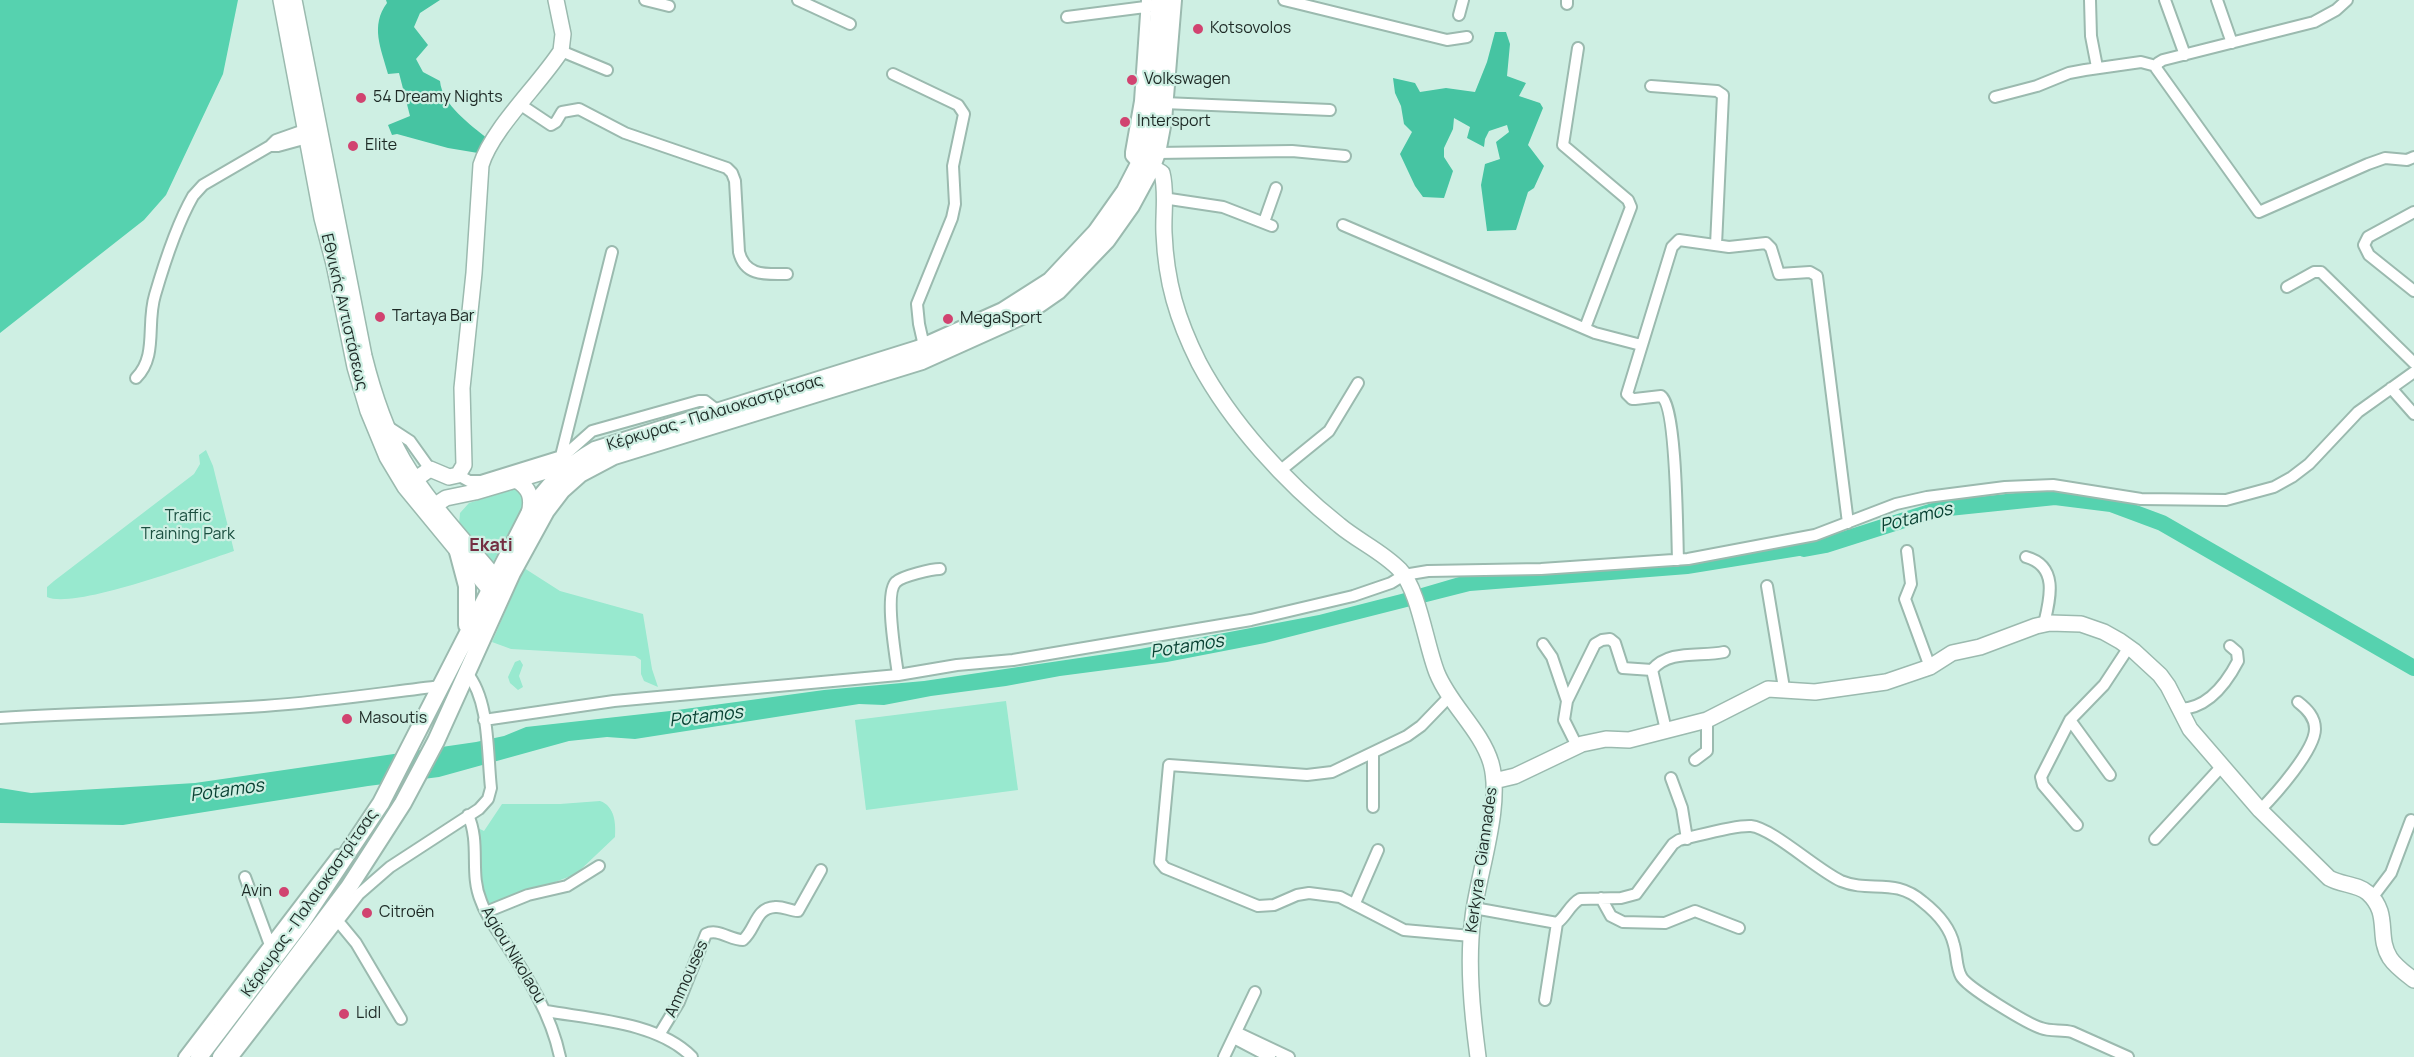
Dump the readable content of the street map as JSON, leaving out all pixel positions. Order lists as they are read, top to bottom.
{
  "streets": {
    "main road": ["Εθνικής Αντιστάσεως", "Κέρκυρας - Παλαιοκαστρίτσας", "Kerkyra - Giannades"],
    "street": ["Agiou Nikolaou", "Ammouses"]
  },
  "crossings": [
    ["Εθνικής Αντιστάσεως", "Κέρκυρας - Παλαιοκαστρίτσας"]
  ],
  "districts": ["Ekati"],
  "water": ["Potamos"],
  "parks": ["Traffic Training Park"],
  "places": [
    "Kotsovolos",
    "Volkswagen",
    "54 Dreamy Nights",
    "Intersport",
    "Elite",
    "Tartaya Bar",
    "MegaSport",
    "Masoutis",
    "Avin",
    "Citroën",
    "Lidl"
  ]
}
